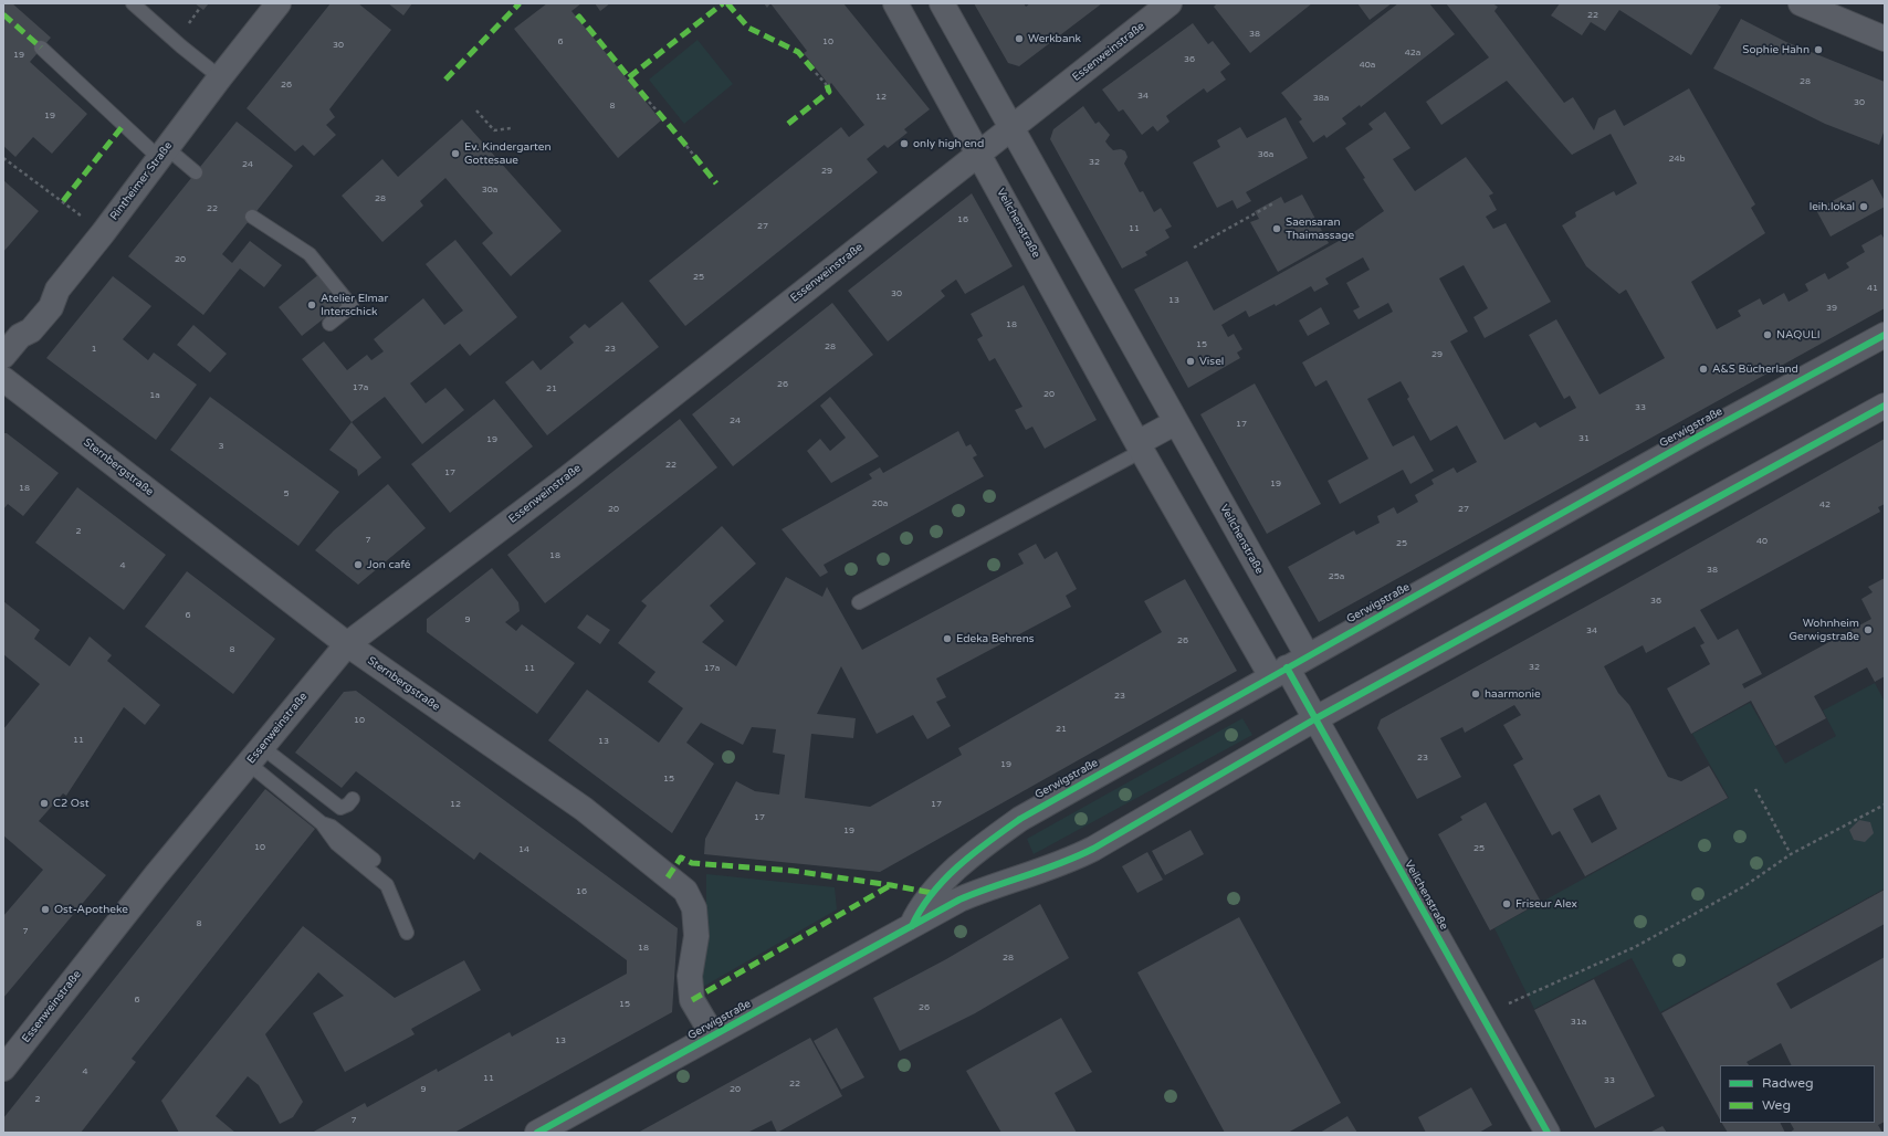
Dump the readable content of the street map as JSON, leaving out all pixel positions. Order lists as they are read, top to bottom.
{
  "streets": {
    "street": [
      "Essenweinstraße",
      "Rintheimer Straße",
      "Veilchenstraße",
      "Gerwigstraße",
      "Sternbergstraße"
    ]
  },
  "crossings": [
    ["Essenweinstraße", "Veilchenstraße"],
    ["Essenweinstraße", "Sternbergstraße"],
    ["Veilchenstraße", "Gerwigstraße"],
    ["Gerwigstraße", "Sternbergstraße"]
  ],
  "places": [
    "Werkbank",
    "Sophie Hahn",
    "only high end",
    "Ev. Kindergarten Gottesaue",
    "leih.lokal",
    "Saensaran Thaimassage",
    "Atelier Elmar Interschick",
    "NAQULI",
    "Visel",
    "A&S Bücherland",
    "Jon café",
    "Wohnheim Gerwigstraße",
    "Edeka Behrens",
    "haarmonie",
    "C2 Ost",
    "Friseur Alex",
    "Ost-Apotheke"
  ],
  "house_numbers": [
    "22",
    "38",
    "6",
    "10",
    "30",
    "42a",
    "19",
    "36",
    "40a",
    "28",
    "26",
    "34",
    "12",
    "38a",
    "30",
    "8",
    "19",
    "36a",
    "24b",
    "32",
    "24",
    "29",
    "30a",
    "28",
    "22",
    "16",
    "27",
    "11",
    "20",
    "25",
    "41",
    "30",
    "13",
    "39",
    "18",
    "15",
    "28",
    "1",
    "23",
    "29",
    "26",
    "17a",
    "21",
    "20",
    "1a",
    "33",
    "24",
    "17",
    "31",
    "19",
    "3",
    "22",
    "17",
    "19",
    "18",
    "5",
    "20a",
    "42",
    "20",
    "27",
    "2",
    "7",
    "40",
    "25",
    "18",
    "4",
    "38",
    "25a",
    "36",
    "6",
    "9",
    "34",
    "26",
    "8",
    "32",
    "11",
    "17a",
    "23",
    "10",
    "21",
    "11",
    "13",
    "23",
    "19",
    "15",
    "12",
    "17",
    "17",
    "19",
    "10",
    "25",
    "14",
    "16",
    "8",
    "7",
    "18",
    "28",
    "6",
    "15",
    "26",
    "31a",
    "13",
    "4",
    "11",
    "33",
    "22",
    "9",
    "20",
    "2",
    "7"
  ],
  "legend": ["Radweg", "Weg"]
}
